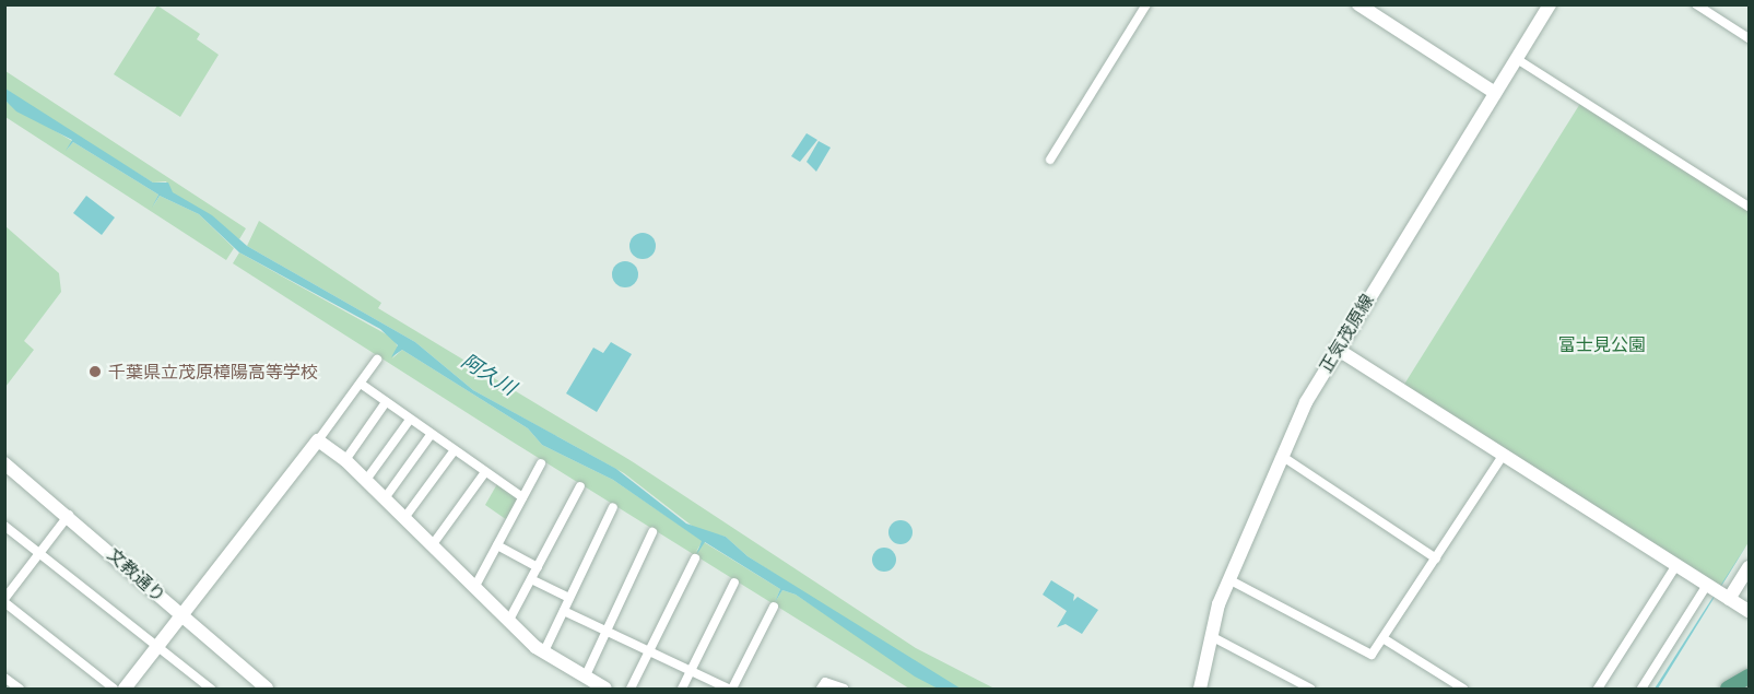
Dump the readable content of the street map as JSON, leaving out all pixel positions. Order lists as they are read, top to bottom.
{
  "streets": {
    "street": ["正気茂原線", "文教通り"]
  },
  "water": ["阿久川"],
  "parks": ["富士見公園"],
  "places": ["千葉県立茂原樟陽高等学校"]
}
